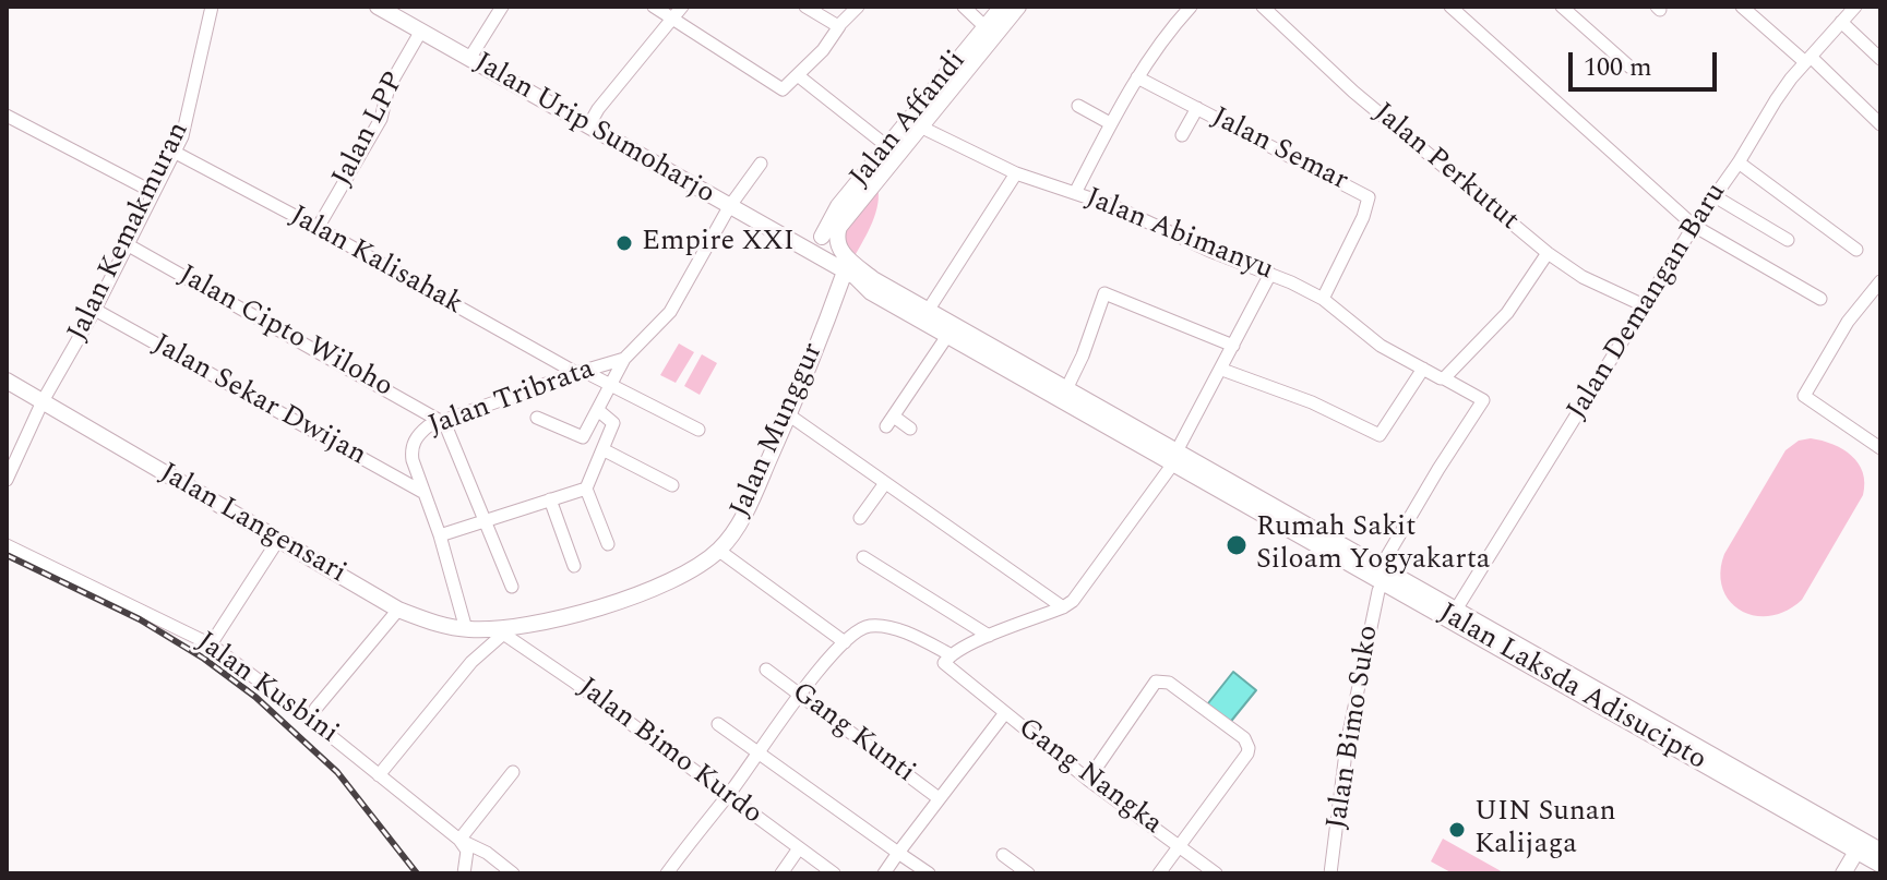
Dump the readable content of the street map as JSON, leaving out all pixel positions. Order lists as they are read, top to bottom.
{
  "streets": {
    "main road": [
      "Jalan Affandi",
      "Jalan Urip Sumoharjo",
      "Jalan Munggur",
      "Jalan Langensari",
      "Jalan Laksda Adisucipto"
    ],
    "street": [
      "Jalan LPP",
      "Jalan Semar",
      "Jalan Perkutut",
      "Jalan Kemakmuran",
      "Jalan Abimanyu",
      "Jalan Kalisahak",
      "Jalan Demangan Baru",
      "Jalan Cipto Wiloho",
      "Jalan Tribrata",
      "Jalan Sekar Dwijan",
      "Jalan Kusbini",
      "Jalan Bimo Suko",
      "Gang Kunti",
      "Jalan Bimo Kurdo",
      "Gang Nangka"
    ]
  },
  "crossings": [
    ["Jalan Affandi", "Jalan Abimanyu"],
    ["Jalan LPP", "Jalan Urip Sumoharjo"],
    ["Jalan LPP", "Jalan Kalisahak"],
    ["Jalan Urip Sumoharjo", "Jalan Tribrata"],
    ["Jalan Urip Sumoharjo", "Jalan Laksda Adisucipto"],
    ["Jalan Semar", "Jalan Abimanyu"],
    ["Jalan Perkutut", "Jalan Demangan Baru"],
    ["Jalan Kemakmuran", "Jalan Kalisahak"],
    ["Jalan Kemakmuran", "Jalan Cipto Wiloho"],
    ["Jalan Kemakmuran", "Jalan Sekar Dwijan"],
    ["Jalan Kemakmuran", "Jalan Langensari"],
    ["Jalan Abimanyu", "Jalan Bimo Suko"],
    ["Jalan Kalisahak", "Jalan Tribrata"],
    ["Jalan Demangan Baru", "Jalan Laksda Adisucipto"],
    ["Jalan Cipto Wiloho", "Jalan Tribrata"],
    ["Jalan Tribrata", "Jalan Sekar Dwijan"],
    ["Jalan Tribrata", "Jalan Langensari"],
    ["Jalan Munggur", "Jalan Langensari"],
    ["Jalan Munggur", "Jalan Laksda Adisucipto"],
    ["Jalan Munggur", "Jalan Bimo Kurdo"],
    ["Jalan Langensari", "Jalan Bimo Kurdo"],
    ["Jalan Laksda Adisucipto", "Jalan Bimo Suko"]
  ],
  "places": ["Empire XXI", "Rumah Sakit Siloam Yogyakarta", "UIN Sunan Kalijaga"],
  "scale_bar": "100 m"
}
